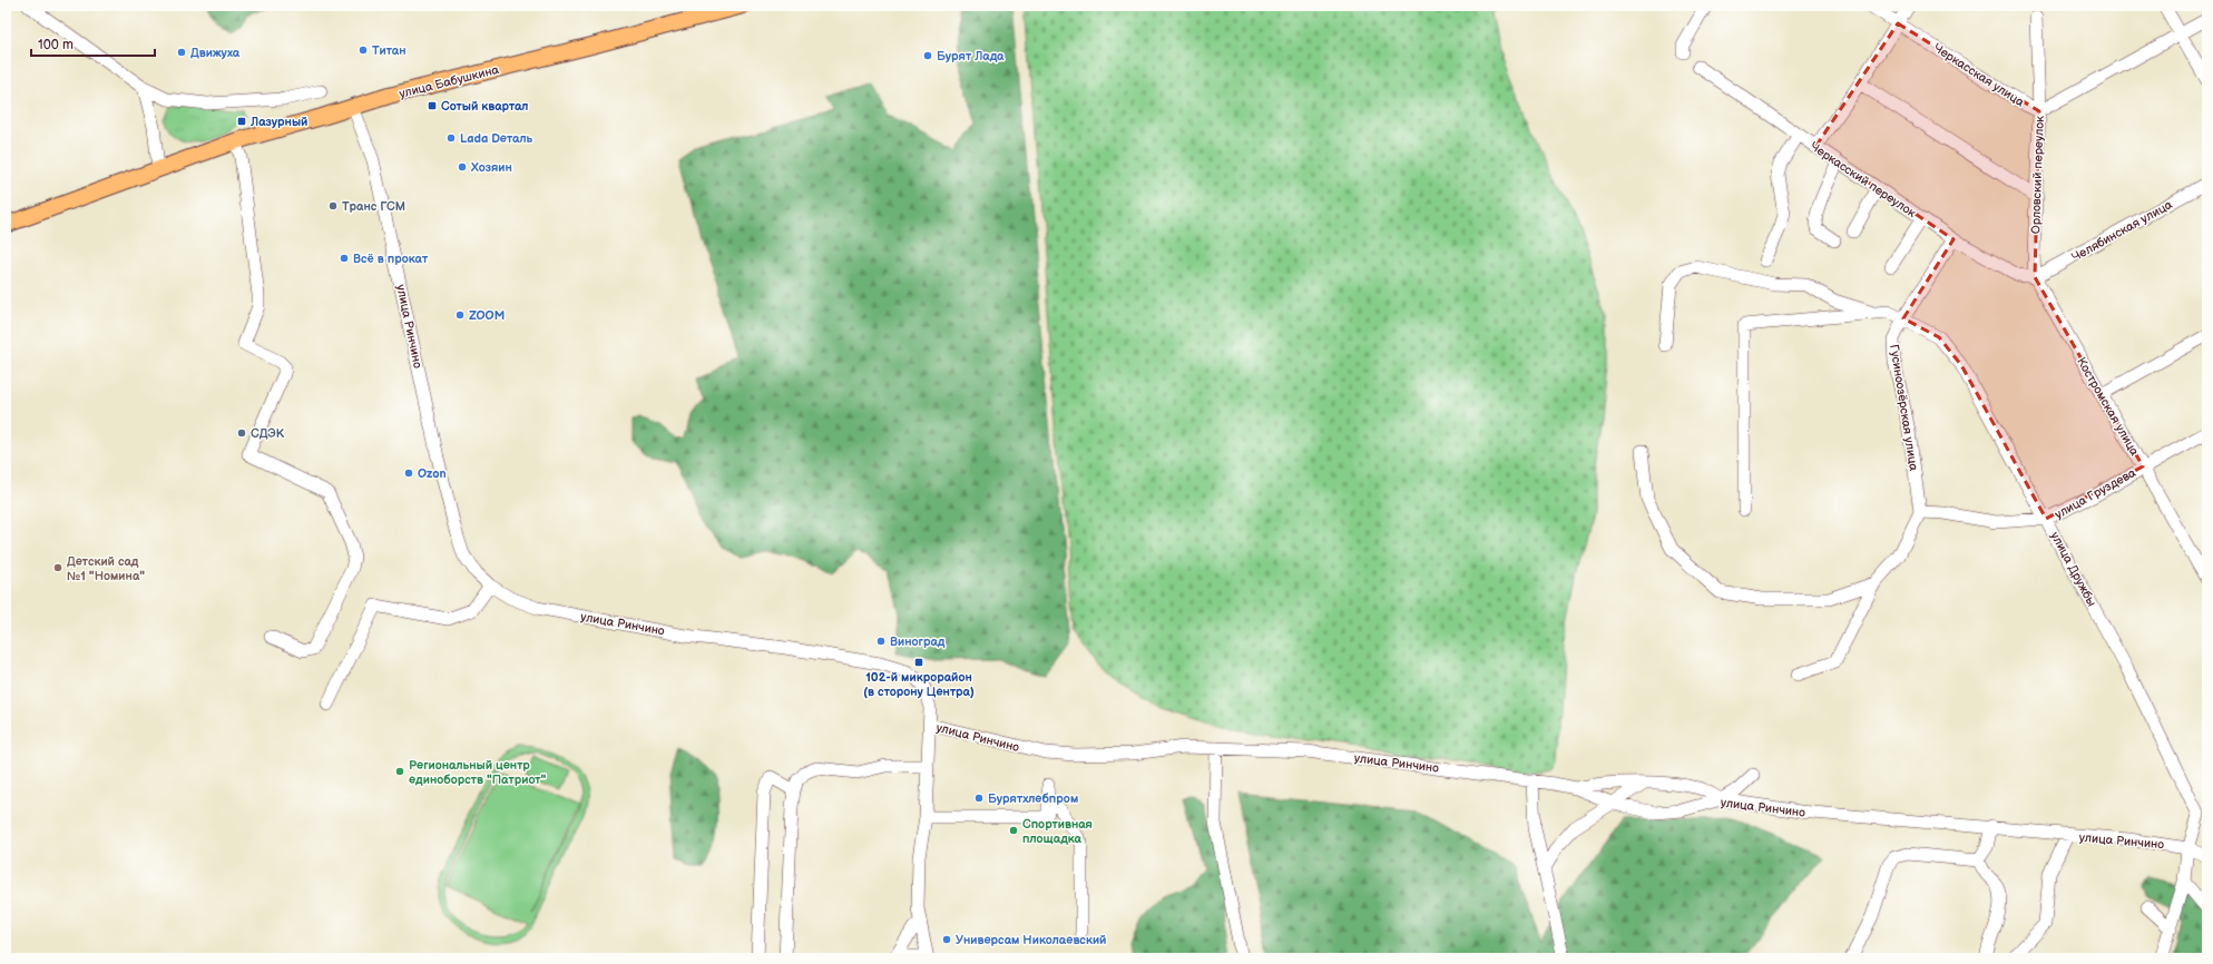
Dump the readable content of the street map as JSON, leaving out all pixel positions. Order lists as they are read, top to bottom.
{
  "streets": {
    "main road": ["улица Бабушкина"],
    "street": [
      "Черкасская улица",
      "Орловский переулок",
      "Черкасский переулок",
      "Челябинская улица",
      "улица Ринчино",
      "Костромская улица",
      "Гусиноозёрская улица",
      "улица Груздева",
      "улица Дружбы"
    ]
  },
  "crossings": [
    ["Черкасская улица", "Орловский переулок"],
    ["улица Бабушкина", "улица Ринчино"],
    ["Орловский переулок", "Черкасский переулок"],
    ["Орловский переулок", "Челябинская улица"],
    ["Орловский переулок", "Костромская улица"],
    ["Черкасский переулок", "Челябинская улица"],
    ["Черкасский переулок", "Костромская улица"],
    ["Черкасский переулок", "Гусиноозёрская улица"],
    ["Челябинская улица", "Костромская улица"],
    ["улица Ринчино", "улица Дружбы"],
    ["Костромская улица", "улица Груздева"],
    ["Гусиноозёрская улица", "улица Груздева"],
    ["Гусиноозёрская улица", "улица Дружбы"],
    ["улица Груздева", "улица Дружбы"]
  ],
  "places": {
    "other": [
      "Титан",
      "Движуха",
      "Бурят Лада",
      "Lada Dеталь",
      "Хозяин",
      "Транс ГСМ",
      "Всё в прокат",
      "ZOOM",
      "СДЭК",
      "Ozon",
      "Детский сад №1 \"Номина\"",
      "Виноград",
      "Региональный центр единоборств \"Патриот\"",
      "Бурятхлебпром",
      "Спортивная площадка",
      "Универсам Николаевский"
    ],
    "transit": ["Сотый квартал", "Лазурный", "102-й микрорайон (в сторону Центра)"]
  },
  "scale_bar": "100 m"
}
